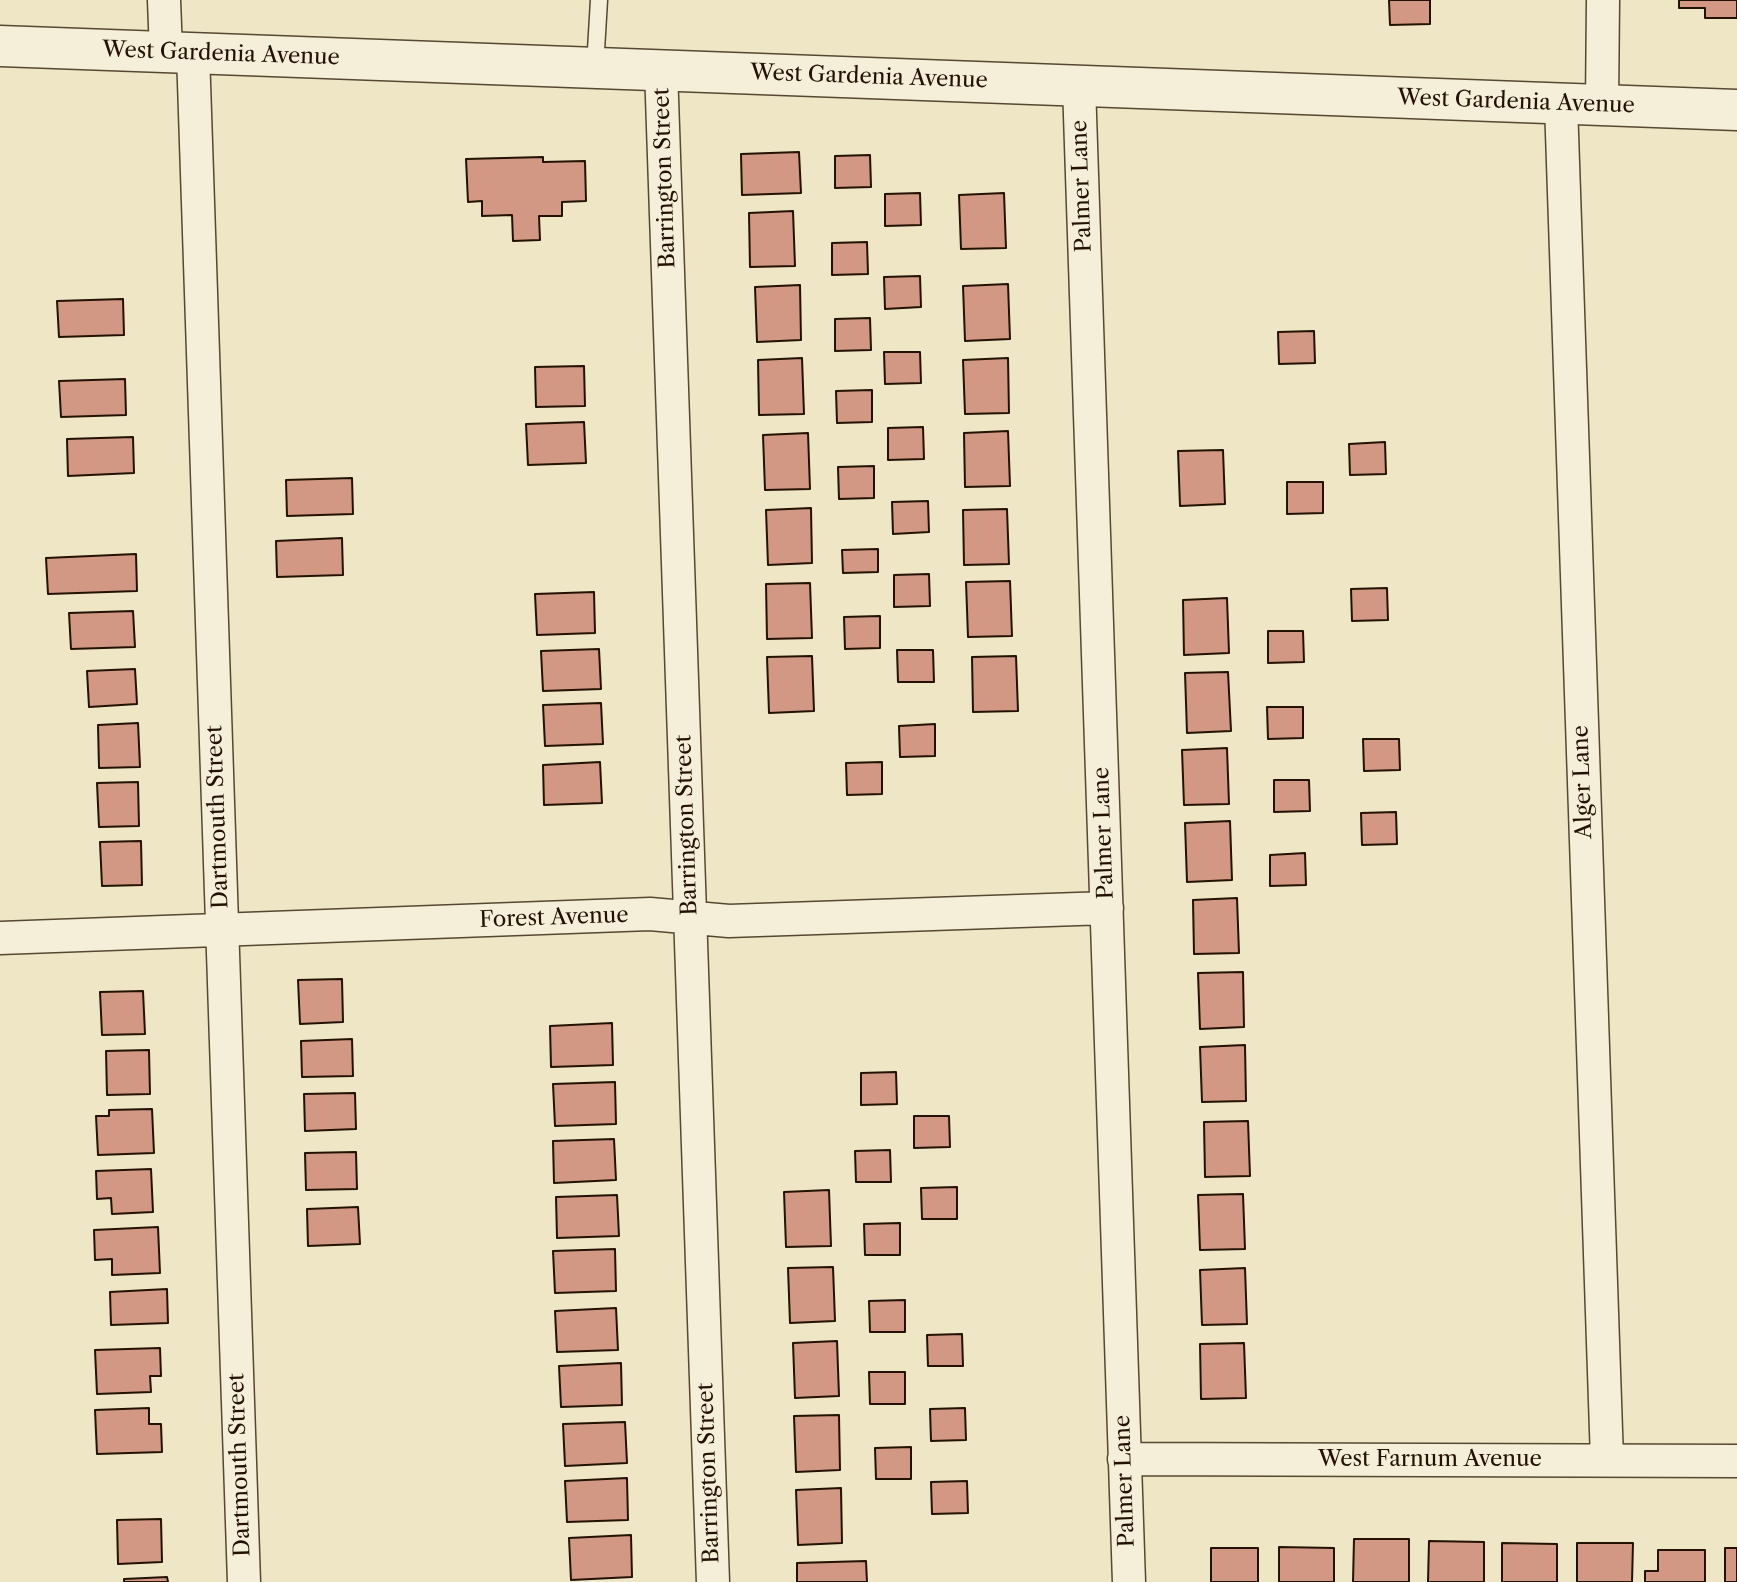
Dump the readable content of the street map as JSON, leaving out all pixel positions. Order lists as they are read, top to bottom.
{
  "streets": {
    "street": [
      "West Gardenia Avenue",
      "Barrington Street",
      "Palmer Lane",
      "Alger Lane",
      "Dartmouth Street",
      "Forest Avenue",
      "West Farnum Avenue"
    ]
  },
  "crossings": [
    ["West Gardenia Avenue", "Barrington Street"],
    ["West Gardenia Avenue", "Palmer Lane"],
    ["West Gardenia Avenue", "Alger Lane"],
    ["West Gardenia Avenue", "Dartmouth Street"],
    ["Barrington Street", "Forest Avenue"],
    ["Palmer Lane", "Forest Avenue"],
    ["Palmer Lane", "West Farnum Avenue"],
    ["Alger Lane", "West Farnum Avenue"],
    ["Dartmouth Street", "Forest Avenue"]
  ]
}
